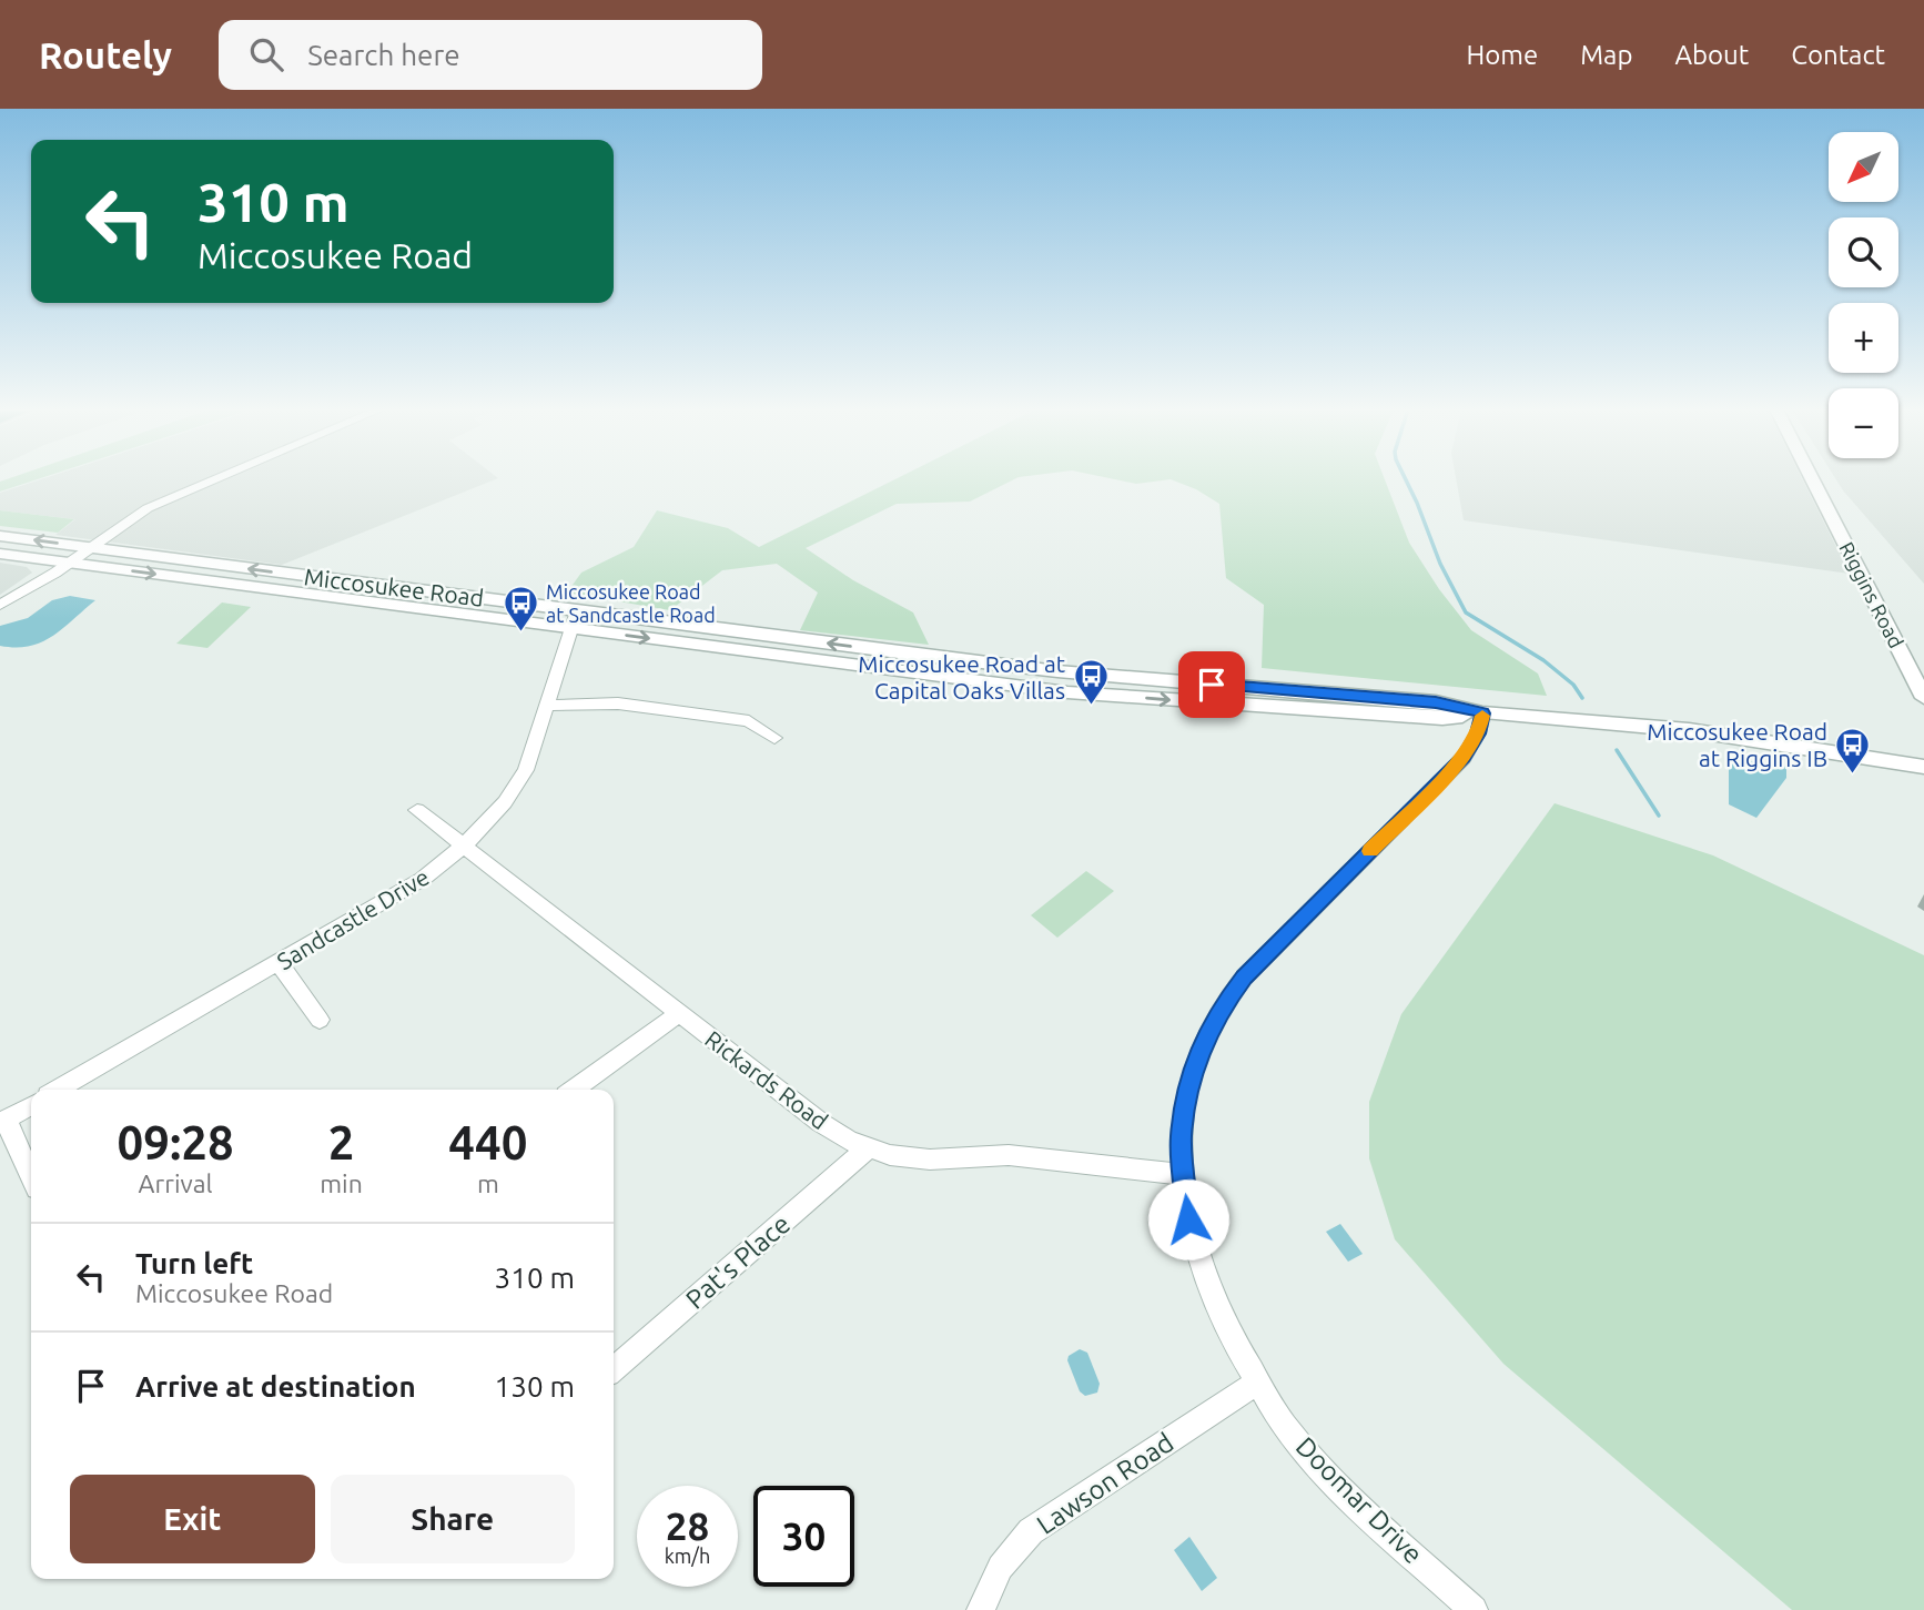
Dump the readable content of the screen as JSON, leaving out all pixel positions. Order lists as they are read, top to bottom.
{
  "streets": {
    "street": [
      "Miccosukee Road",
      "Riggins Road",
      "Sandcastle Drive",
      "Rickards Road",
      "Pat's Place",
      "Lawson Road",
      "Doomar Drive"
    ]
  },
  "crossings": [
    ["Miccosukee Road", "Sandcastle Drive"],
    ["Miccosukee Road", "Doomar Drive"],
    ["Sandcastle Drive", "Rickards Road"],
    ["Rickards Road", "Pat's Place"],
    ["Rickards Road", "Doomar Drive"],
    ["Lawson Road", "Doomar Drive"]
  ],
  "places": {
    "bus stop": ["Miccosukee Road at Sandcastle Road", "Miccosukee Road at Capital Oaks Villas", "Miccosukee Road at Riggins IB"]
  },
  "north": "bottom left",
  "page": {
    "header": "Routely",
    "search": "Search here",
    "nav": [
      "Home",
      "Map",
      "About",
      "Contact"
    ],
    "map_buttons": ["+", "−"],
    "turn": ["310 m", "Miccosukee Road"],
    "eta": [
      "09:28",
      "Arrival",
      "2",
      "min",
      "440",
      "m"
    ],
    "list": [
      {
        "name": "Turn left",
        "note": "Miccosukee Road",
        "value": "310 m"
      },
      {
        "name": "Arrive at destination",
        "value": "130 m"
      }
    ],
    "buttons": ["Exit", "Share"],
    "speed": "28 km/h",
    "limit": "30"
  }
}
